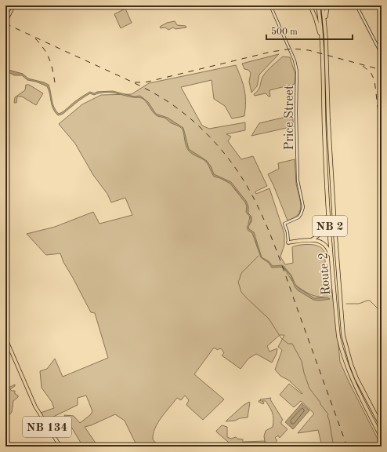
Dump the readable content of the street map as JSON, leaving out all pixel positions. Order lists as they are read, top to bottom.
{
  "streets": {
    "highway": ["NB 2", "Route 2"],
    "main road": ["NB 134"],
    "street": ["Price Street"]
  },
  "scale_bar": "500 m"
}
